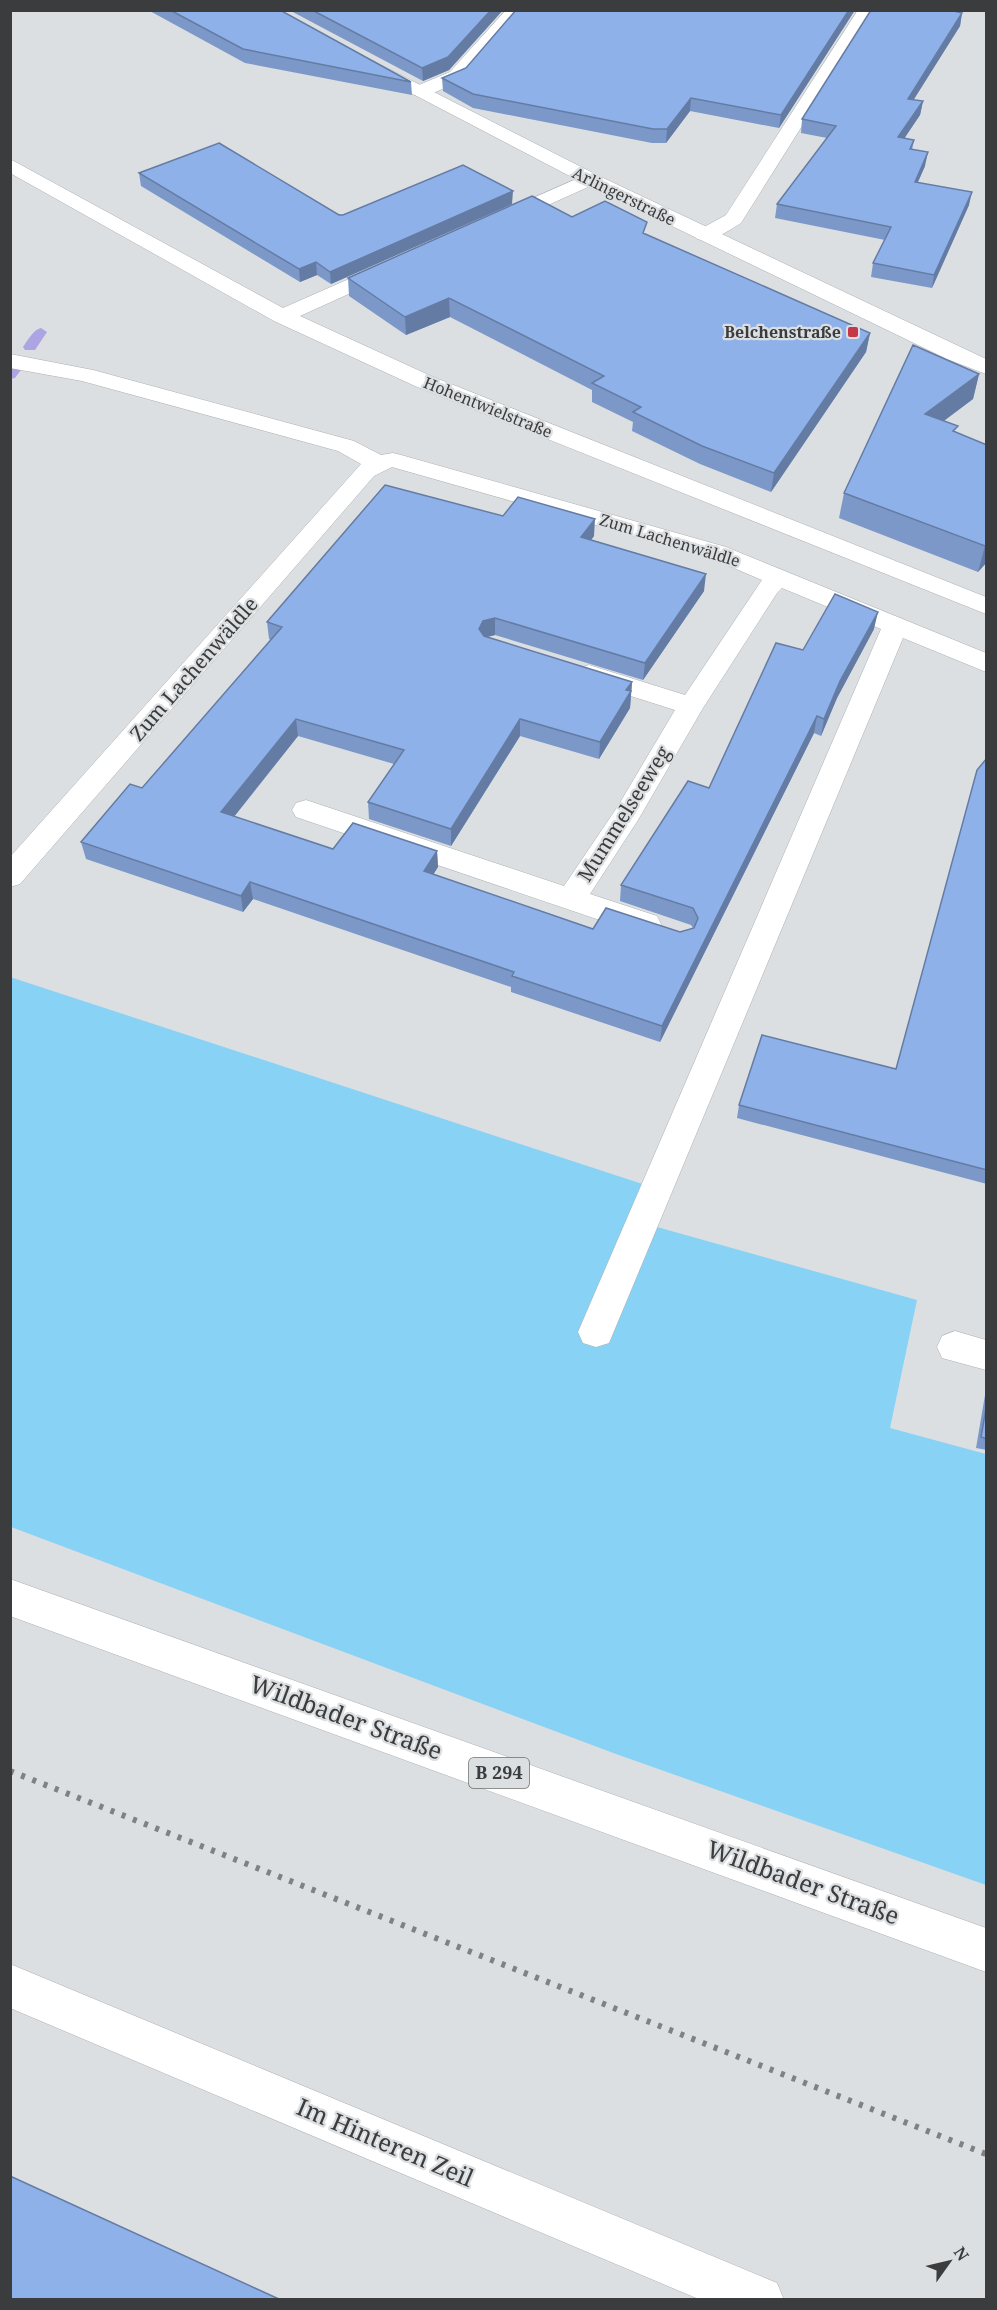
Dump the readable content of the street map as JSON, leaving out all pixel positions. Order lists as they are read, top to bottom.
{
  "streets": {
    "street": [
      "Arlingerstraße",
      "Hohentwielstraße",
      "Zum Lachenwäldle",
      "Mummelseeweg",
      "Wildbader Straße",
      "B 294",
      "Im Hinteren Zeil"
    ]
  },
  "crossings": [
    ["Zum Lachenwäldle", "Mummelseeweg"]
  ],
  "places": {
    "transit": ["Belchenstraße"]
  },
  "north": "top right"
}
